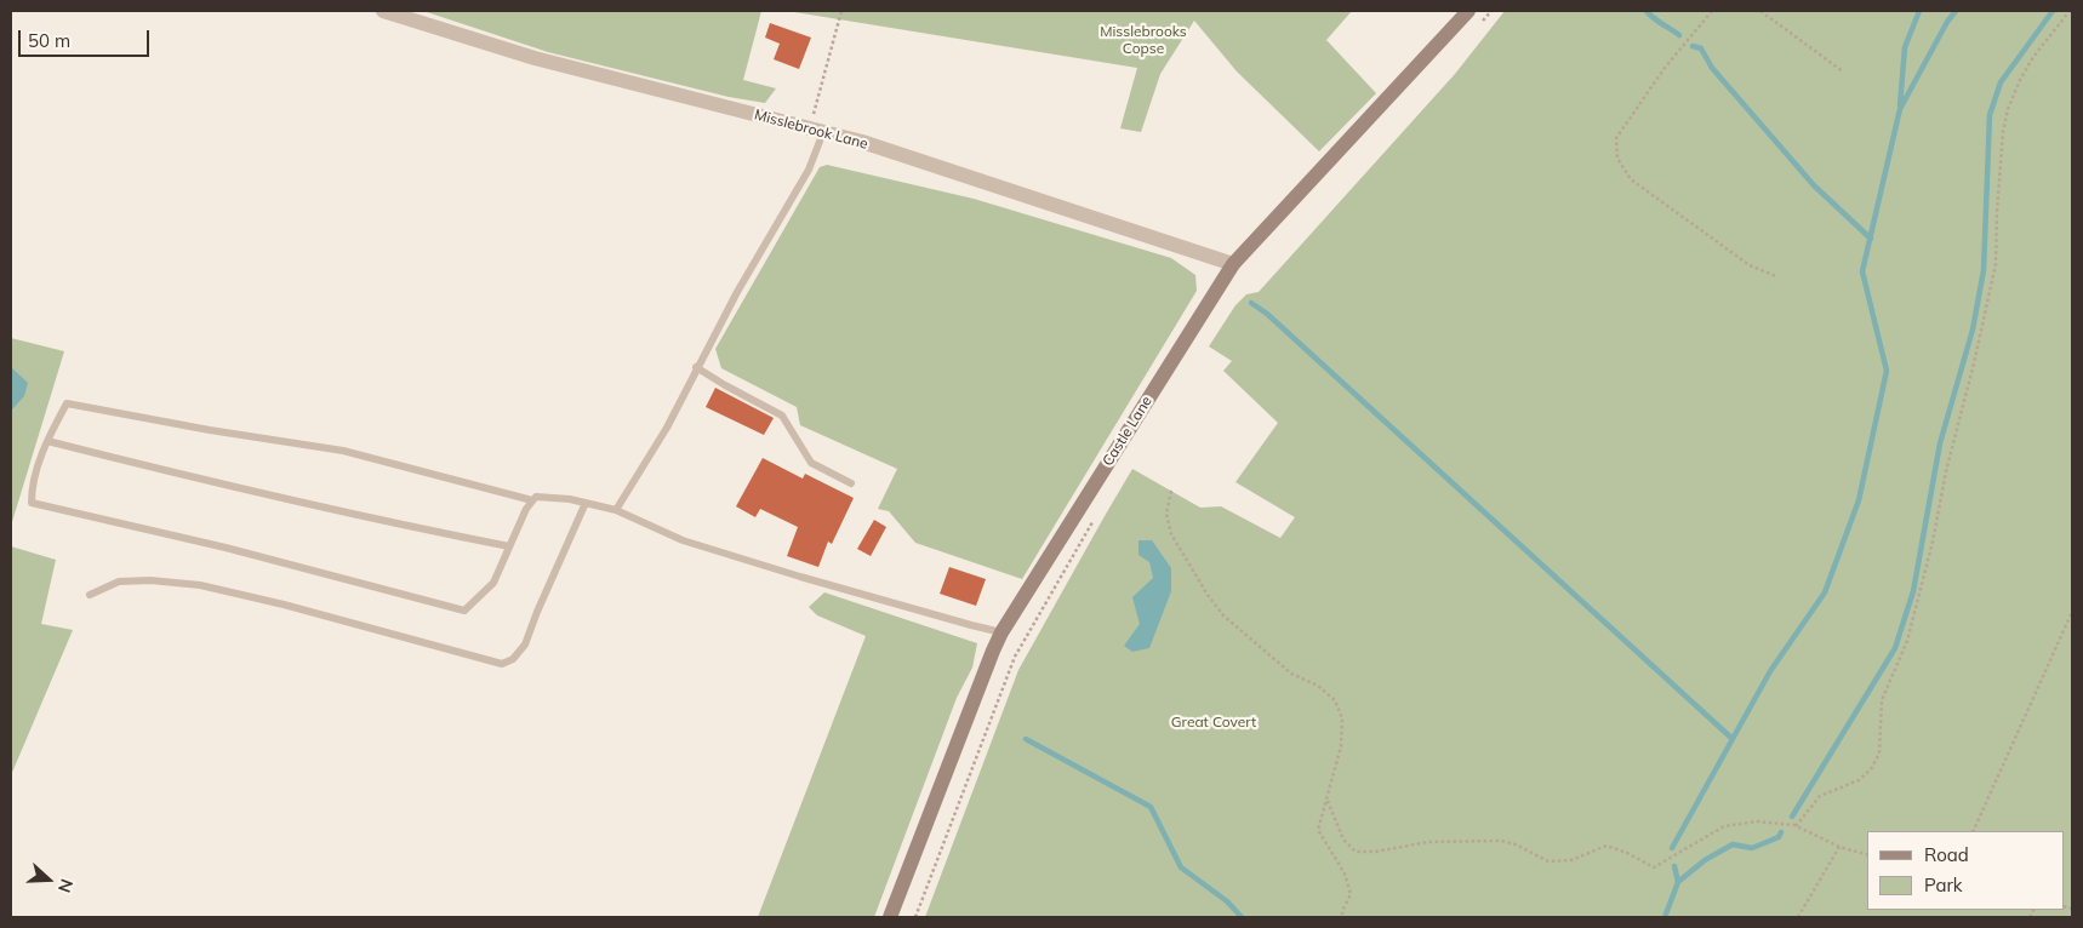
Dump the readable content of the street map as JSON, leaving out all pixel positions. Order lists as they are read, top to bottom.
{
  "streets": {
    "street": ["Misslebrook Lane", "Castle Lane"]
  },
  "crossings": [
    ["Misslebrook Lane", "Castle Lane"]
  ],
  "parks": ["Misslebrooks Copse", "Great Covert"],
  "legend": ["Road", "Park"],
  "scale_bar": "50 m",
  "north": "right"
}
